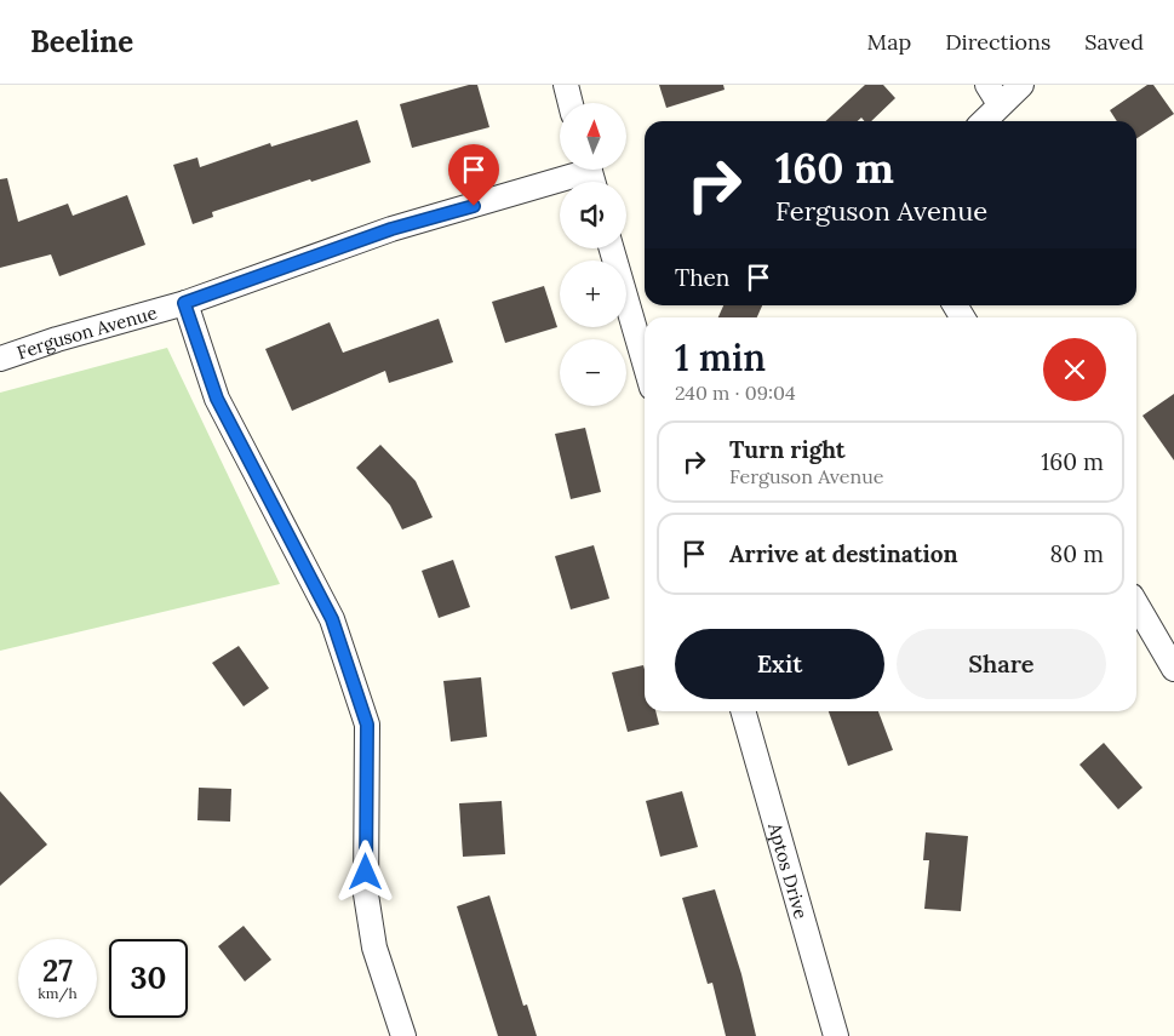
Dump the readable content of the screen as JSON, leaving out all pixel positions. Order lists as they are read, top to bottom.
{
  "streets": {
    "street": ["Ferguson Avenue", "Aptos Drive"]
  },
  "north": "top",
  "page": {
    "header": "Beeline",
    "nav": ["Map", "Directions", "Saved"],
    "map_buttons": ["+", "−"],
    "turn": ["160 m", "Ferguson Avenue"],
    "then": "Then",
    "heading": ["1 min", "240 m · 09:04"],
    "list": [
      {
        "name": "Turn right",
        "note": "Ferguson Avenue",
        "value": "160 m"
      },
      {
        "name": "Arrive at destination",
        "value": "80 m"
      }
    ],
    "buttons": ["Exit", "Share"],
    "speed": "27 km/h",
    "limit": "30"
  }
}
